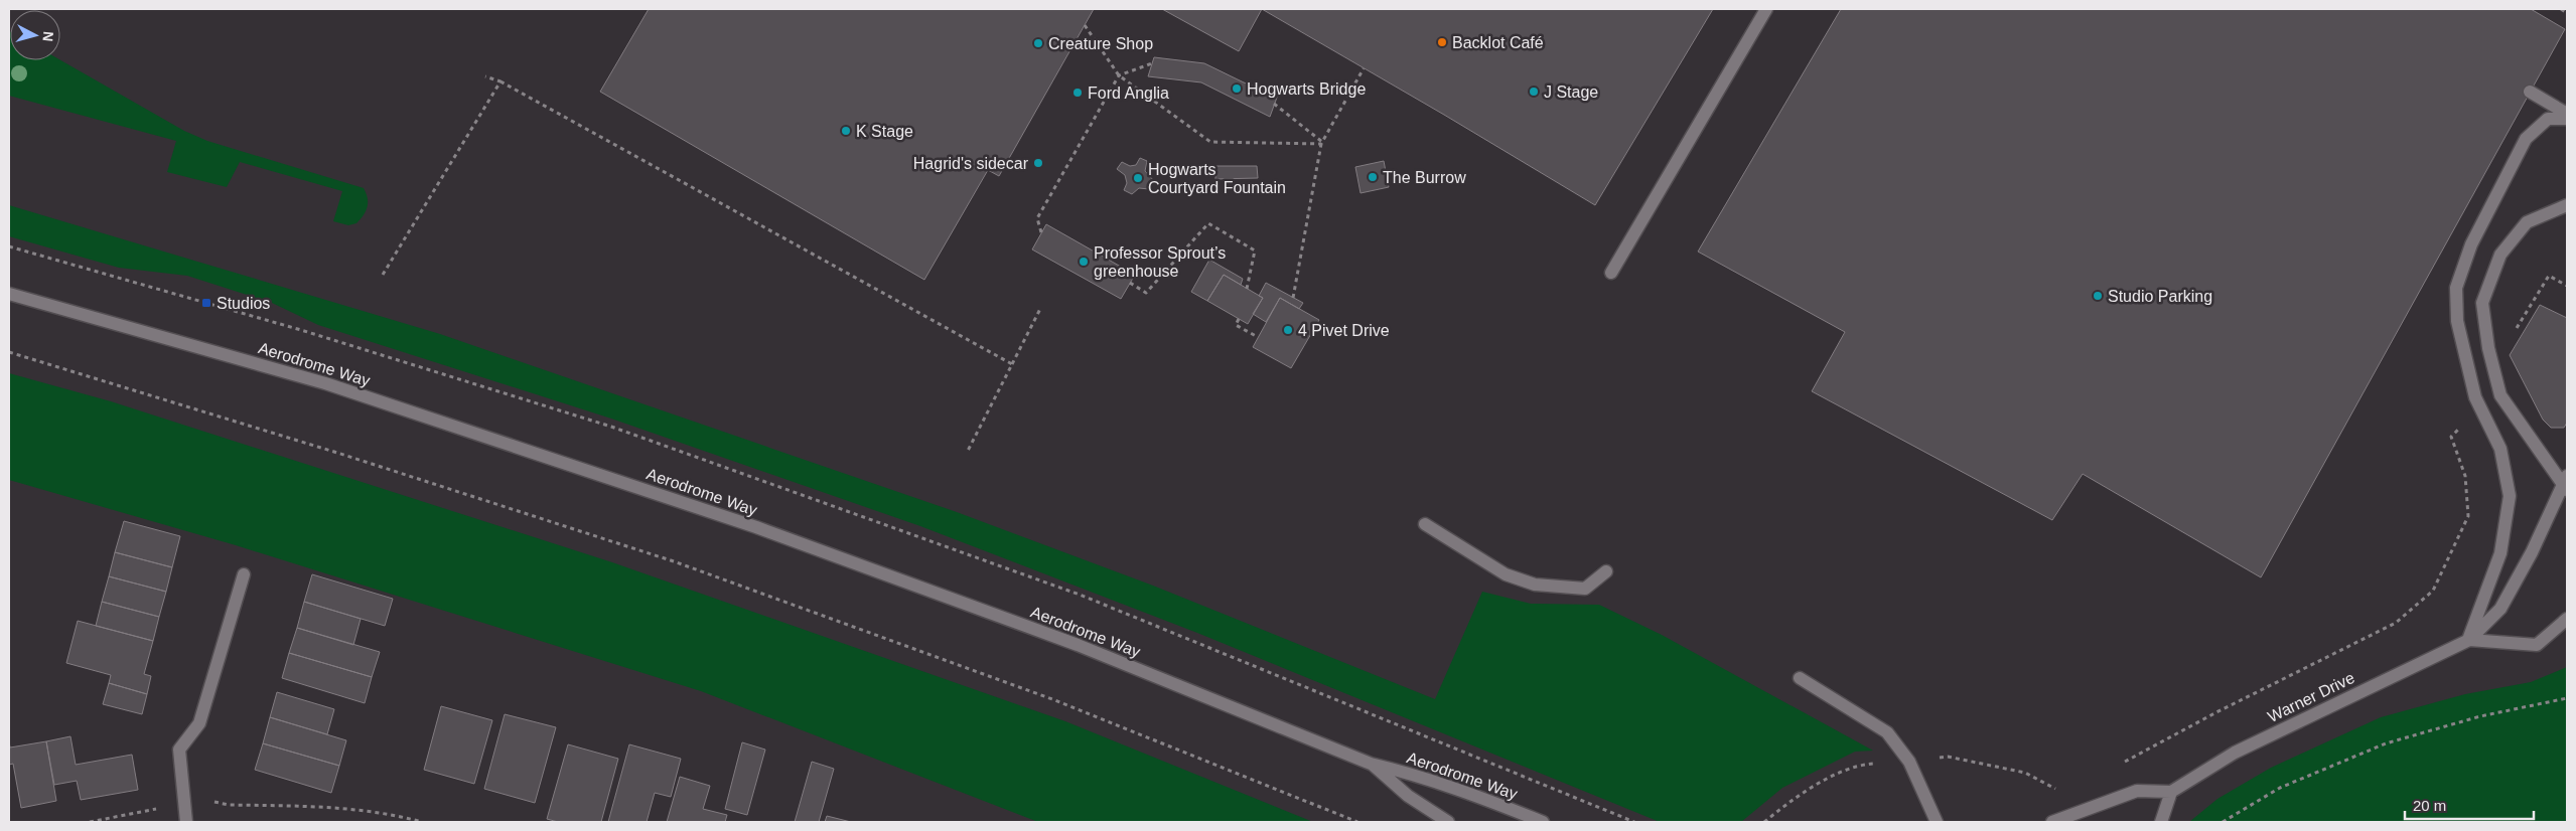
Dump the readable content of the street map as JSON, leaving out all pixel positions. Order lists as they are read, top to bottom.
{
  "streets": {
    "street": ["Aerodrome Way", "Warner Drive"]
  },
  "places": {
    "other": [
      "Backlot Café",
      "Creature Shop",
      "Hogwarts Bridge",
      "J Stage",
      "Ford Anglia",
      "K Stage",
      "Hagrid's sidecar",
      "The Burrow",
      "Hogwarts Courtyard Fountain",
      "Professor Sprout’s greenhouse",
      "Studio Parking",
      "4 Pivet Drive"
    ],
    "transit": ["Studios"]
  },
  "scale_bar": "20 m",
  "north": "right"
}
